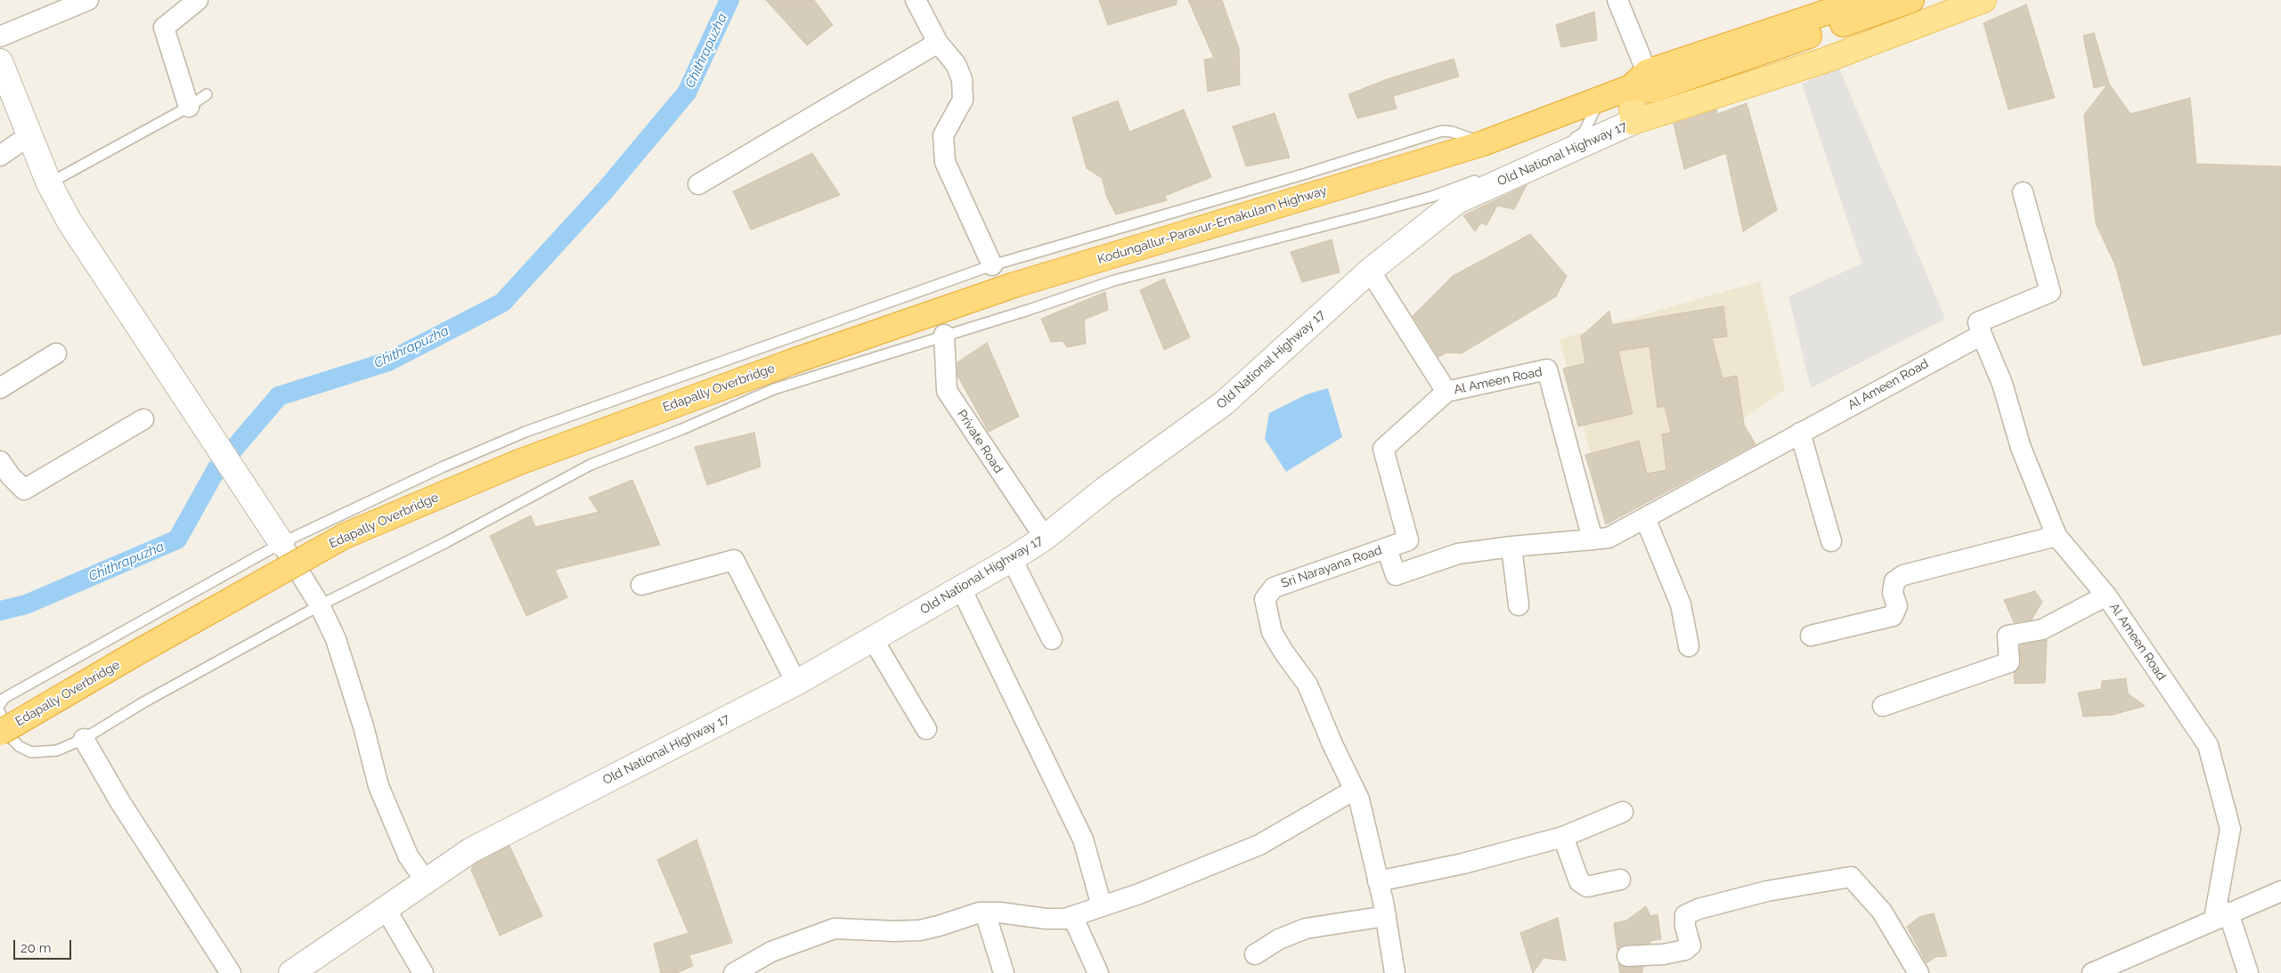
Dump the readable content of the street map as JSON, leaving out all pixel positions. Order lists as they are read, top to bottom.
{
  "streets": {
    "highway": ["Kodungallur-Paravur-Ernakulam Highway", "Edapally Overbridge"],
    "main road": ["Old National Highway 17"],
    "street": ["Al Ameen Road", "Private Road", "Sri Narayana Road"]
  },
  "crossings": [
    ["Old National Highway 17", "Kodungallur-Paravur-Ernakulam Highway"],
    ["Old National Highway 17", "Al Ameen Road"],
    ["Old National Highway 17", "Private Road"],
    ["Kodungallur-Paravur-Ernakulam Highway", "Edapally Overbridge"],
    ["Al Ameen Road", "Sri Narayana Road"]
  ],
  "water": ["Chithrapuzha"],
  "scale_bar": "20 m"
}
